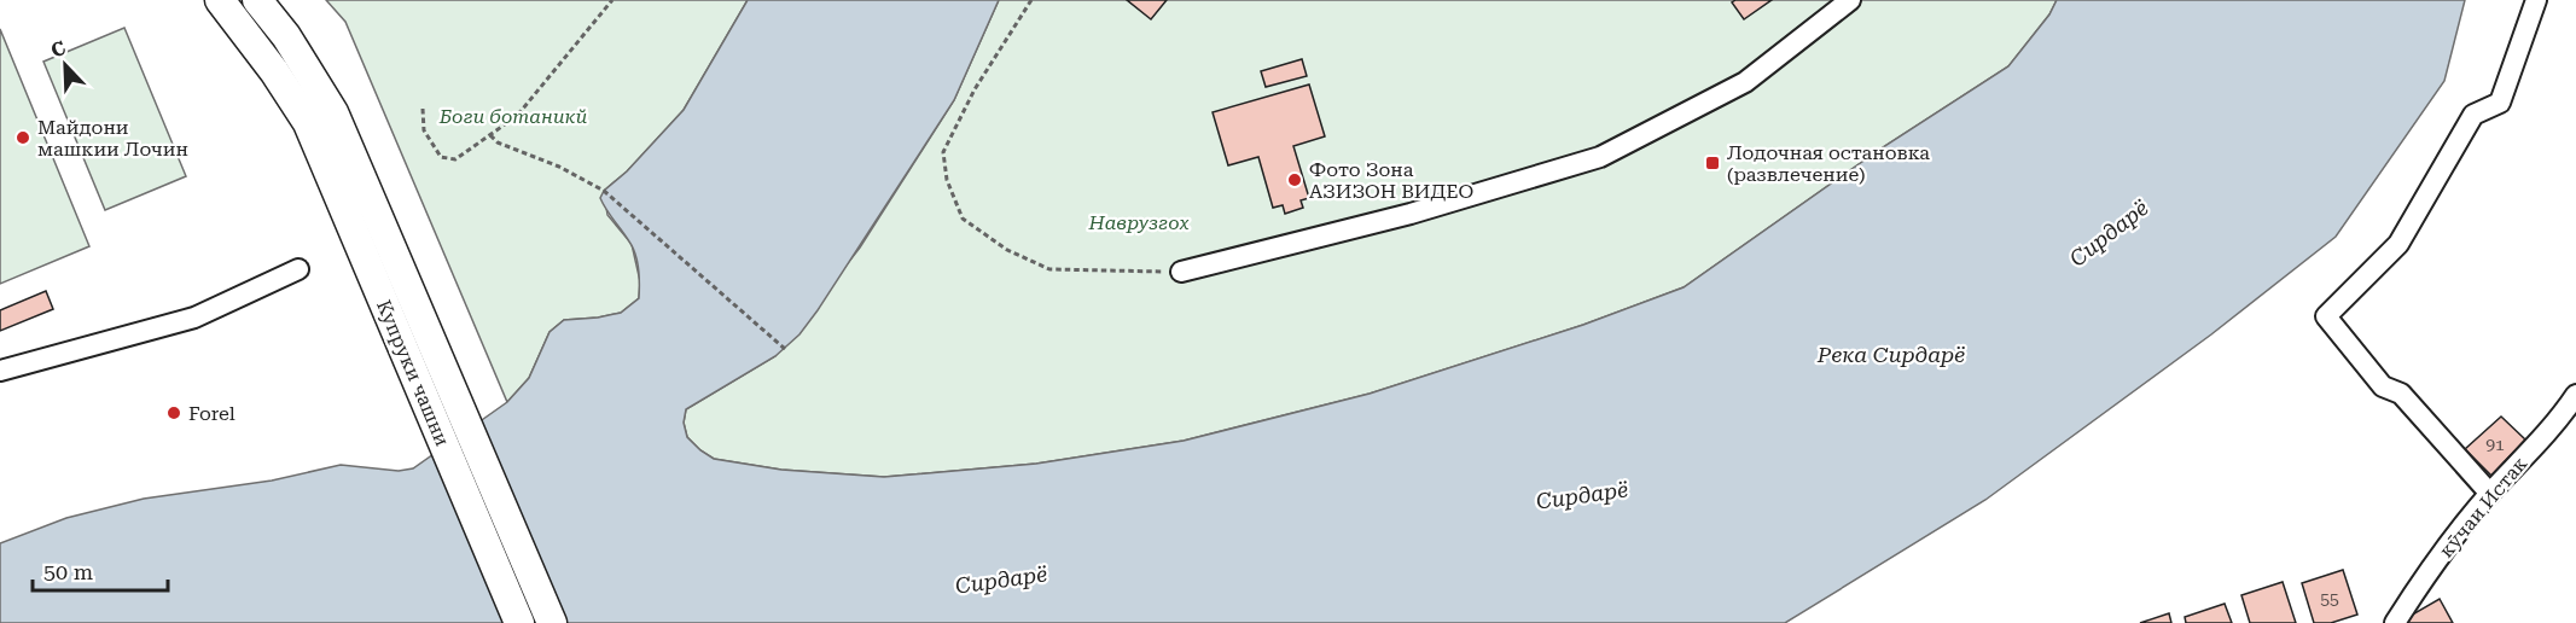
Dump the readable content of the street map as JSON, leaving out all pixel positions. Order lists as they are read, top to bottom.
{
  "streets": {
    "highway": ["Купруки чашни"],
    "street": ["кӯчаи Истак"]
  },
  "water": ["Сирдарё", "Река Сирдарё"],
  "parks": ["Боги ботаникй", "Наврузгох"],
  "places": {
    "other": ["Майдони машкии Лочин", "Фото Зона АЗИЗОН ВИДЕО", "Forel"],
    "transit": ["Лодочная остановка (развлечение)"]
  },
  "house_numbers": ["91", "55"],
  "scale_bar": "50 m",
  "north": "top left"
}
